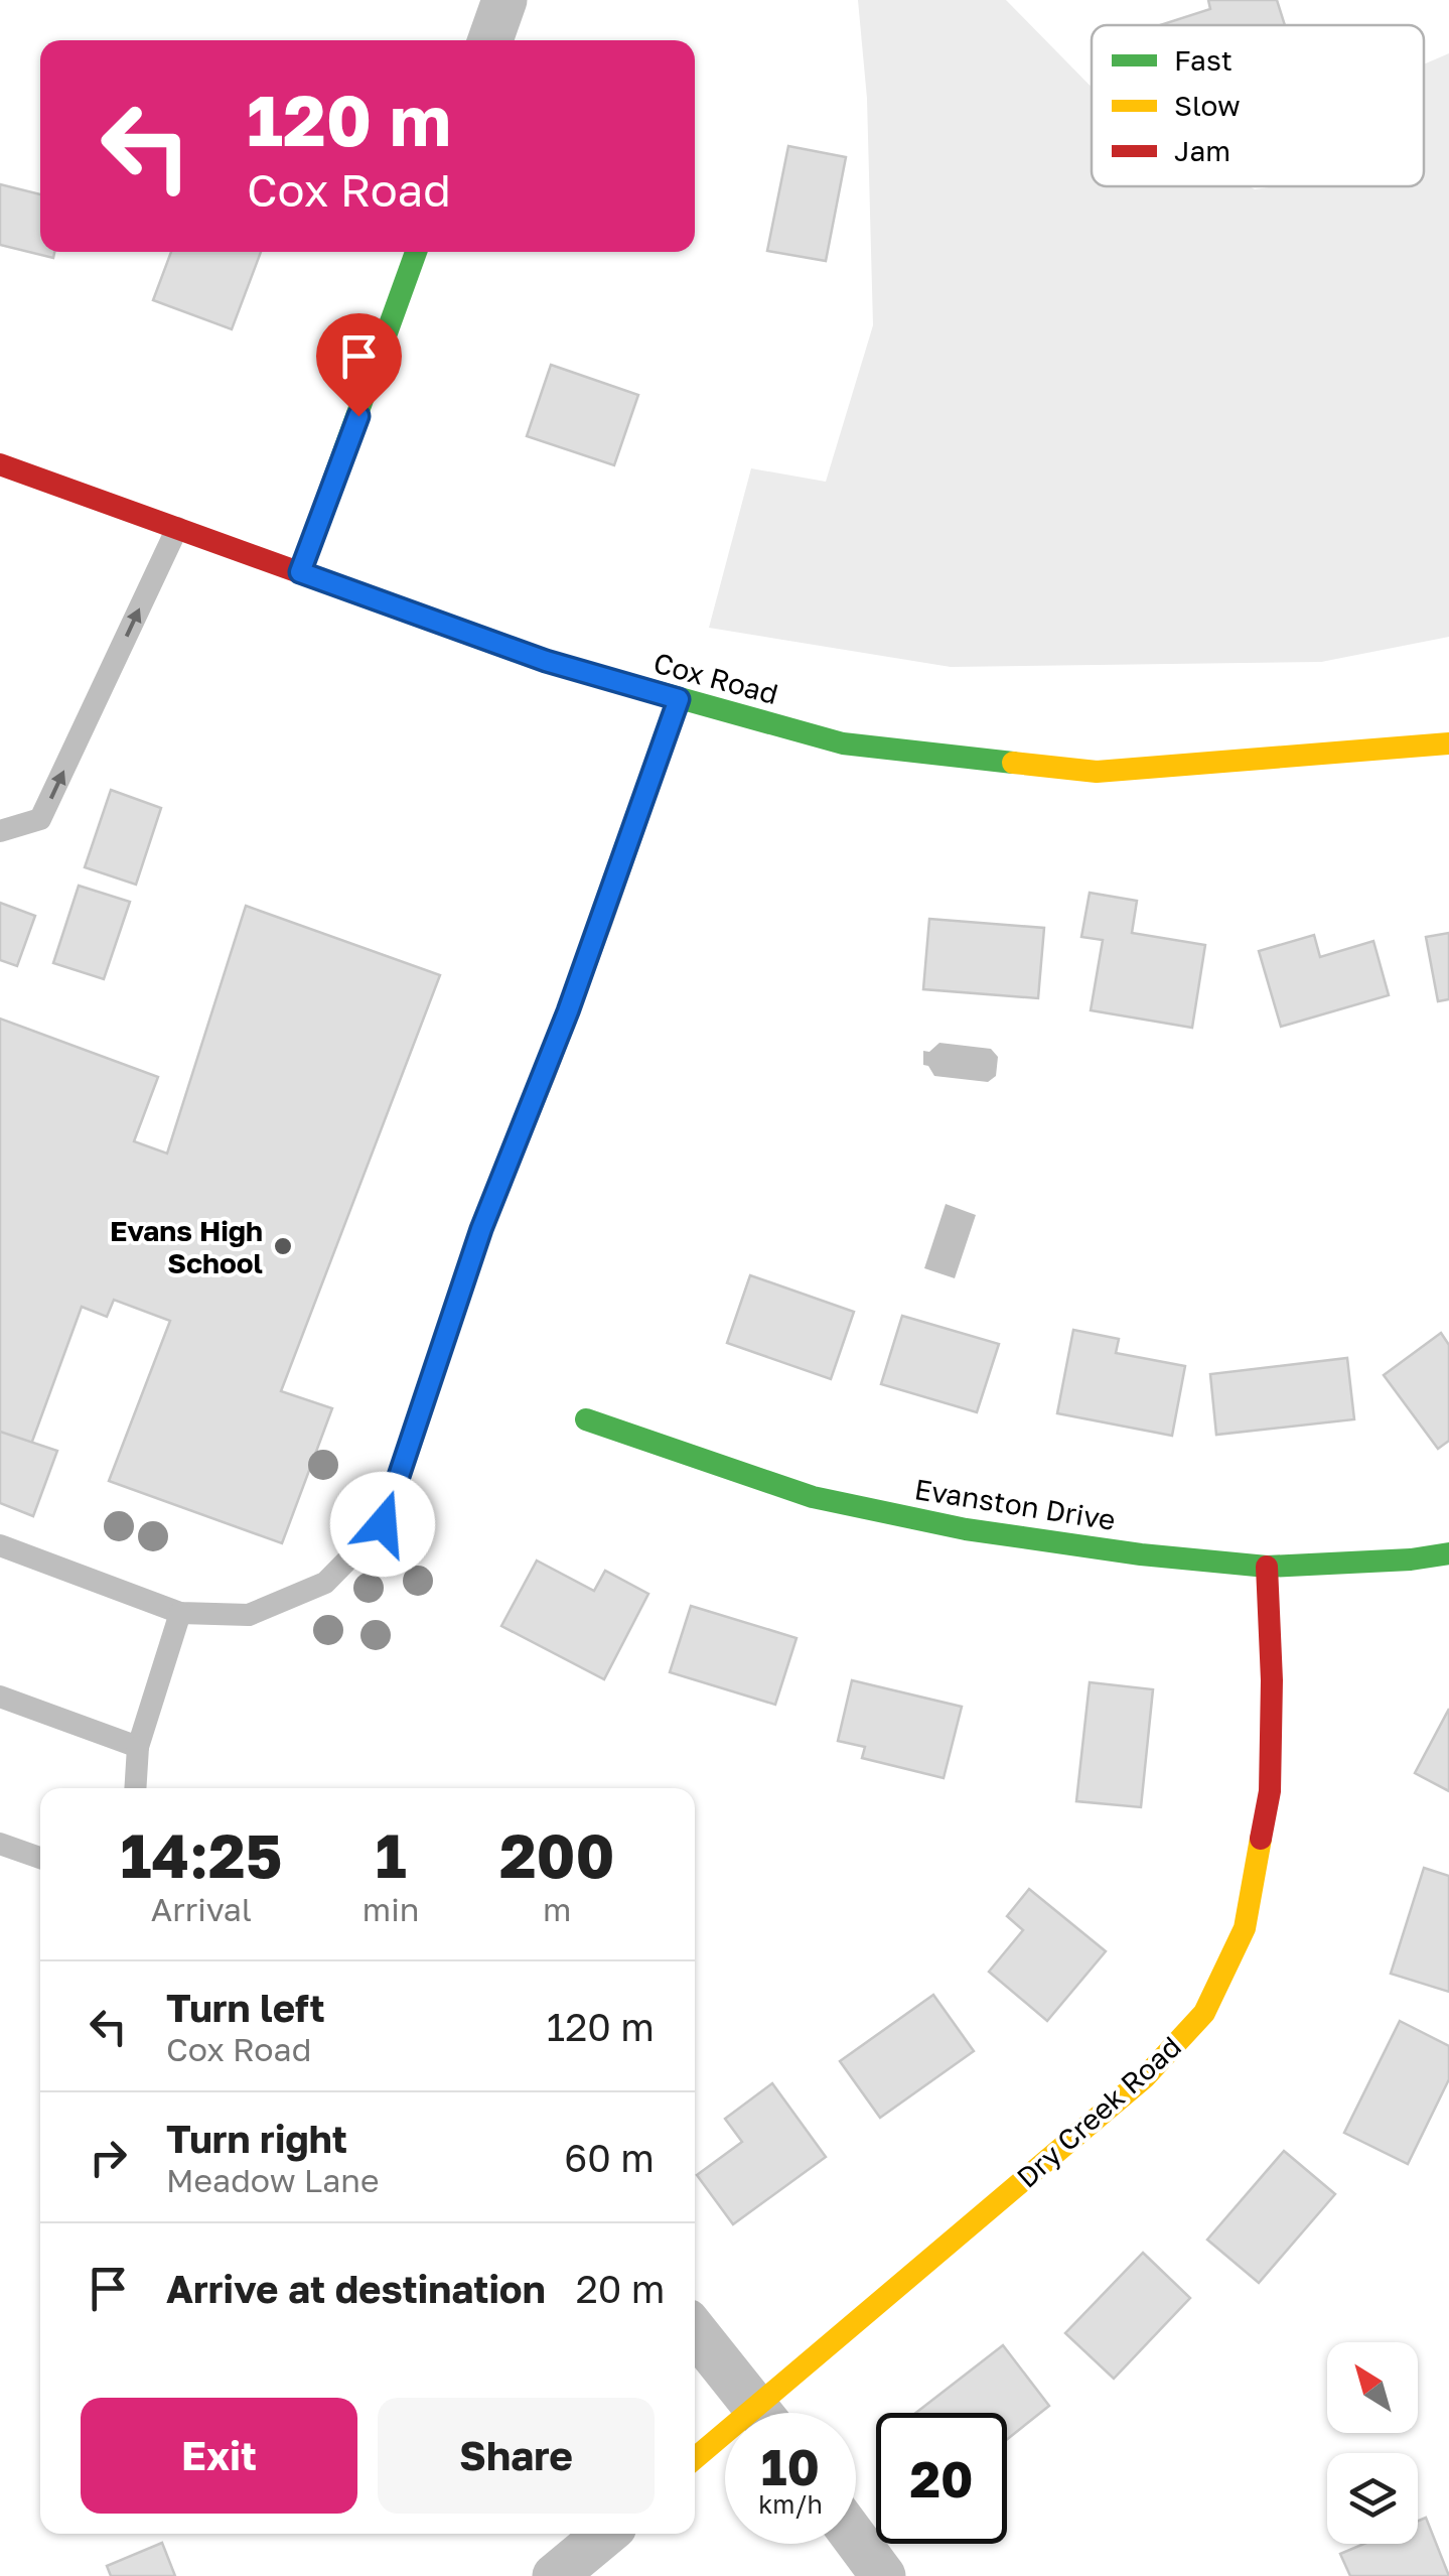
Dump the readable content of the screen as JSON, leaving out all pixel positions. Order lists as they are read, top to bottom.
{
  "streets": {
    "street": ["Cox Road", "Evanston Drive", "Dry Creek Road"]
  },
  "crossings": [
    ["Evanston Drive", "Dry Creek Road"]
  ],
  "places": ["Evans High School"],
  "legend": ["Fast", "Slow", "Jam"],
  "north": "top left",
  "page": {
    "turn": ["120 m", "Cox Road"],
    "eta": [
      "14:25",
      "Arrival",
      "1",
      "min",
      "200",
      "m"
    ],
    "list": [
      {
        "name": "Turn left",
        "note": "Cox Road",
        "value": "120 m"
      },
      {
        "name": "Turn right",
        "note": "Meadow Lane",
        "value": "60 m"
      },
      {
        "name": "Arrive at destination",
        "value": "20 m"
      }
    ],
    "buttons": ["Exit", "Share"],
    "speed": "10 km/h",
    "limit": "20"
  }
}
